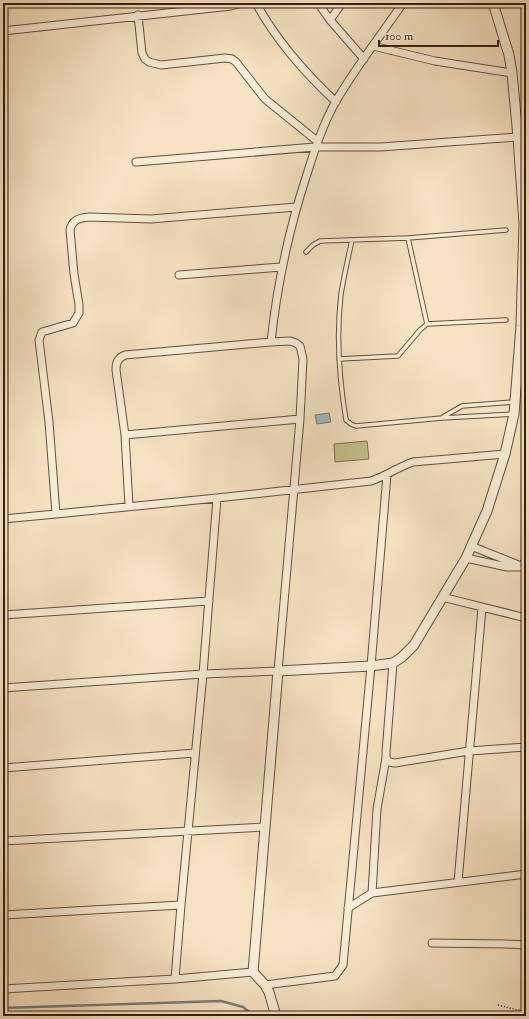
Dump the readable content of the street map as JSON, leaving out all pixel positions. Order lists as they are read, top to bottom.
{
  "scale_bar": "100 m"
}
